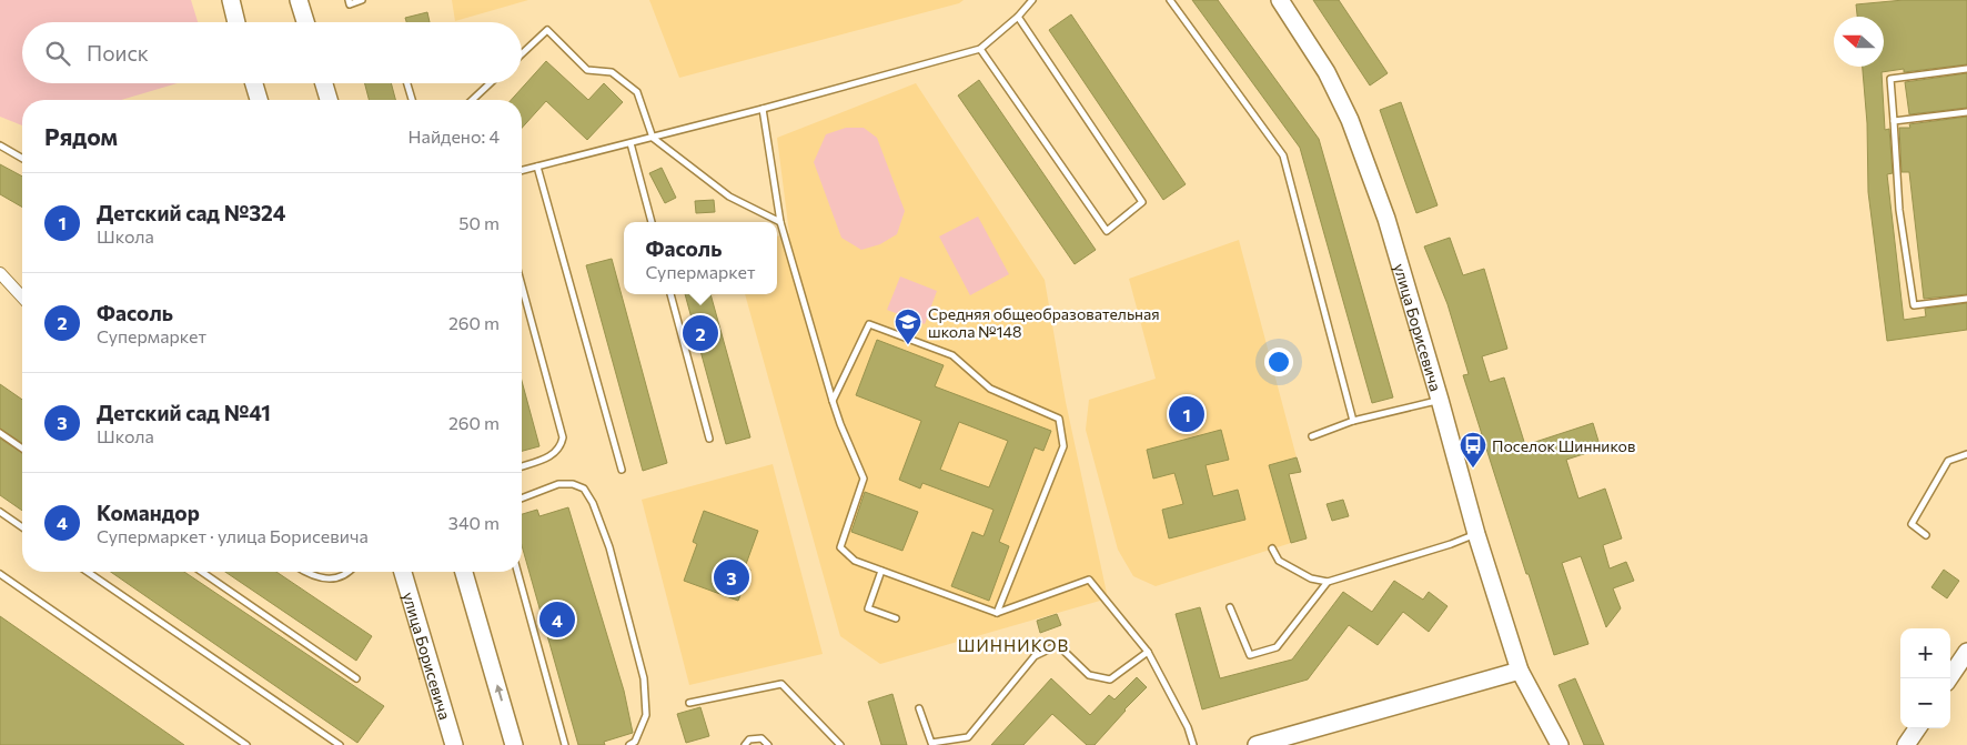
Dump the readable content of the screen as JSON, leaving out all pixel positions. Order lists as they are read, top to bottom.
{
  "streets": {
    "street": ["улица Борисевича"]
  },
  "districts": ["ШИННИКОВ"],
  "places": {
    "school or university": ["Средняя общеобразовательная школа №148"],
    "bus stop": ["Поселок Шинников"]
  },
  "north": "left",
  "page": {
    "search": "Поиск",
    "heading": ["Рядом", "Найдено: 4"],
    "list": [
      {
        "mark": "1",
        "name": "Детский сад №324",
        "note": "Школа",
        "value": "50 m"
      },
      {
        "mark": "2",
        "name": "Фасоль",
        "note": "Супермаркет",
        "value": "260 m"
      },
      {
        "mark": "3",
        "name": "Детский сад №41",
        "note": "Школа",
        "value": "260 m"
      },
      {
        "mark": "4",
        "name": "Командор",
        "note": "Супермаркет · улица Борисевича",
        "value": "340 m"
      }
    ],
    "popup": ["Фасоль", "Супермаркет"],
    "pins": [
      "2",
      "1",
      "3",
      "4"
    ],
    "map_buttons": ["+", "−"]
  }
}
